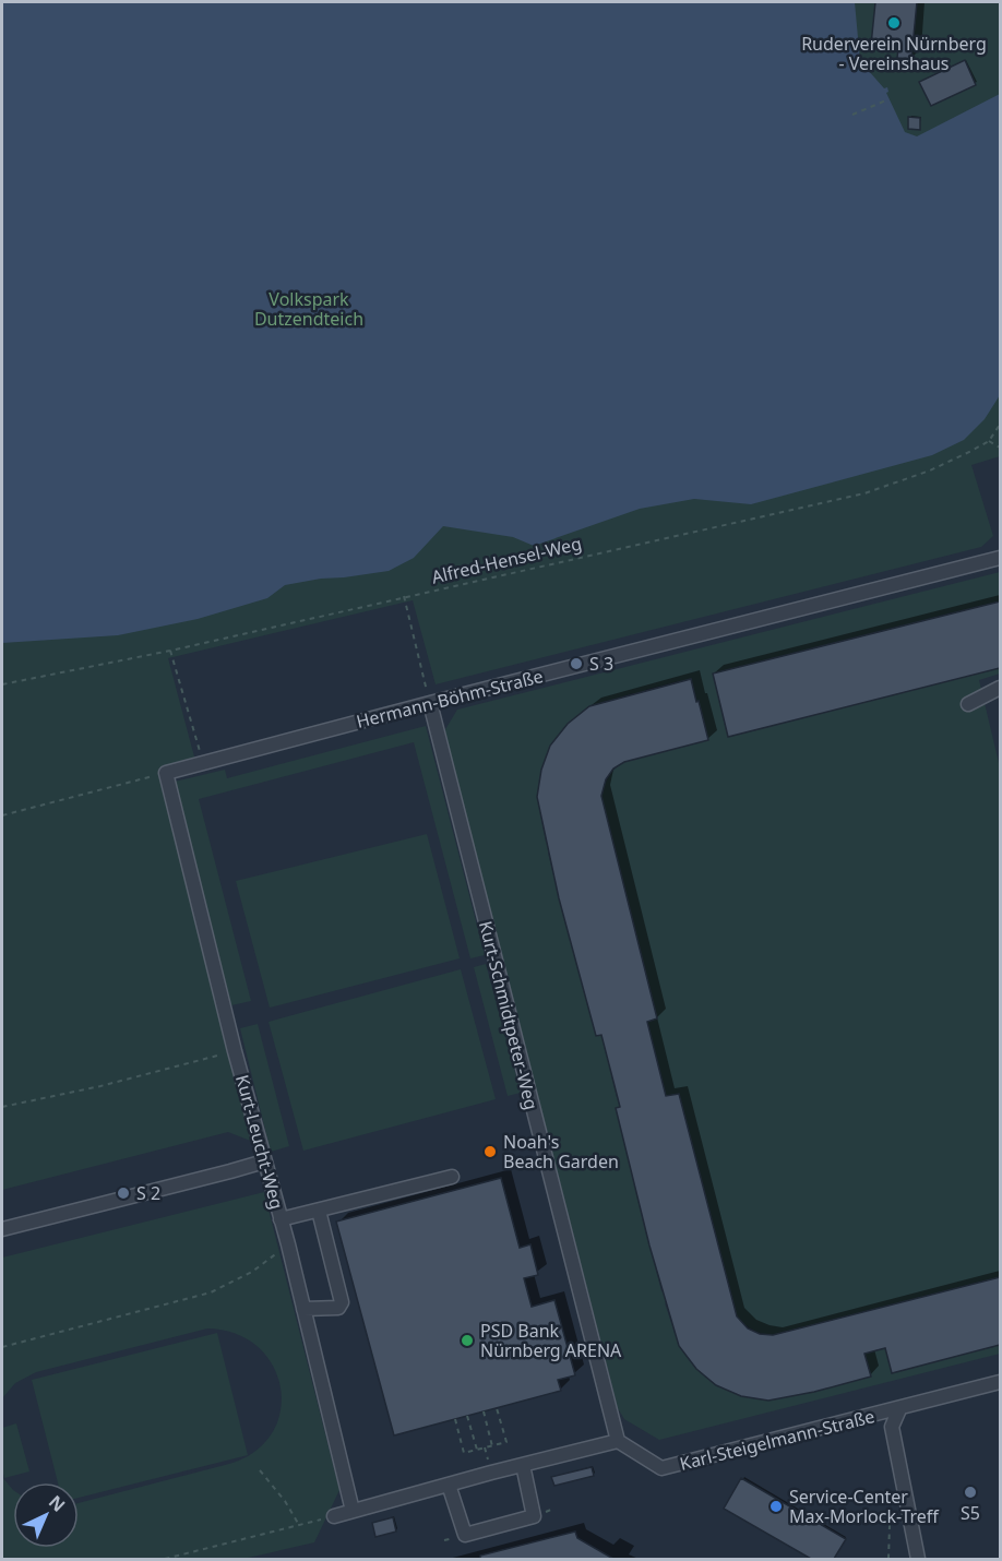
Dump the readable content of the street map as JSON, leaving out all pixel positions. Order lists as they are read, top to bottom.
{
  "streets": {
    "street": [
      "Hermann-Böhm-Straße",
      "Kurt-Schmidtpeter-Weg",
      "Kurt-Leucht-Weg",
      "Karl-Steigelmann-Straße"
    ],
    "path": ["Alfred-Hensel-Weg"]
  },
  "crossings": [
    ["Hermann-Böhm-Straße", "Kurt-Schmidtpeter-Weg"],
    ["Hermann-Böhm-Straße", "Kurt-Leucht-Weg"],
    ["Kurt-Schmidtpeter-Weg", "Karl-Steigelmann-Straße"]
  ],
  "parks": ["Volkspark Dutzendteich"],
  "places": [
    "Ruderverein Nürnberg - Vereinshaus",
    "S 3",
    "Noah's Beach Garden",
    "S 2",
    "PSD Bank Nürnberg ARENA",
    "S5",
    "Service-Center Max-Morlock-Treff"
  ],
  "north": "top right"
}
